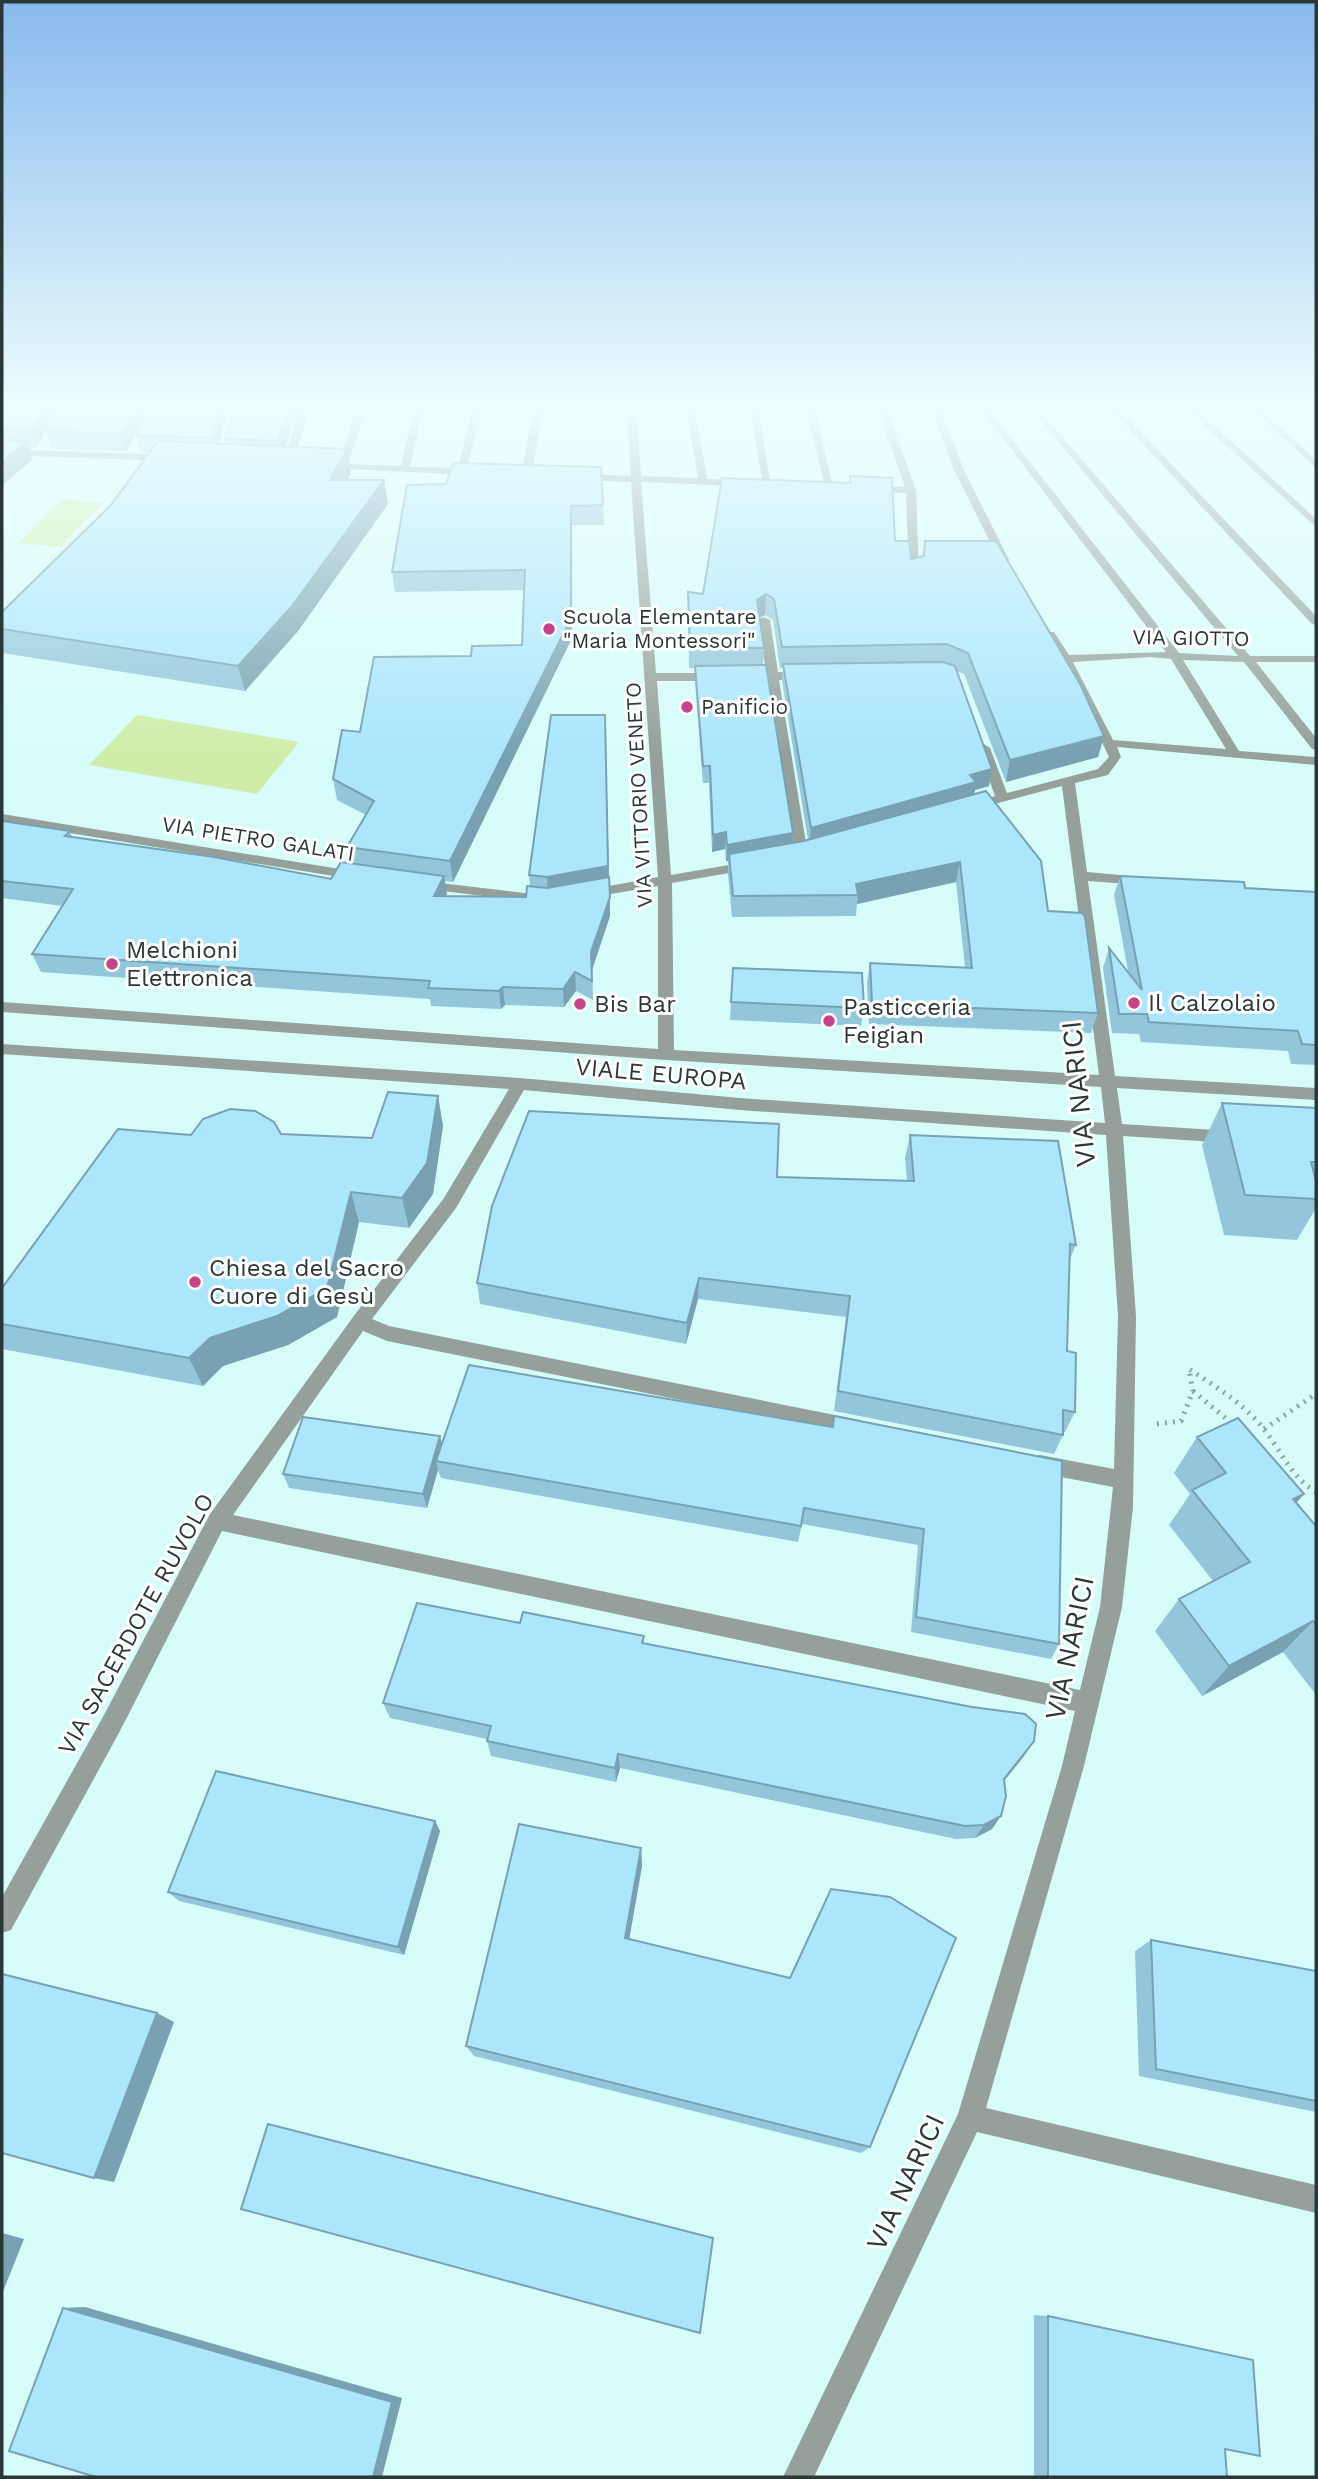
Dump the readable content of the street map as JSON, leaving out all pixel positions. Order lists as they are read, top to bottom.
{
  "streets": {
    "street": [
      "VIA GIOTTO",
      "VIA VITTORIO VENETO",
      "VIA PIETRO GALATI",
      "VIALE EUROPA",
      "VIA NARICI",
      "VIA SACERDOTE RUVOLO"
    ]
  },
  "crossings": [
    ["VIA VITTORIO VENETO", "VIALE EUROPA"],
    ["VIALE EUROPA", "VIA NARICI"],
    ["VIALE EUROPA", "VIA SACERDOTE RUVOLO"]
  ],
  "places": [
    "Scuola Elementare \"Maria Montessori\"",
    "Panificio",
    "Melchioni Elettronica",
    "Il Calzolaio",
    "Bis Bar",
    "Pasticceria Feigian",
    "Chiesa del Sacro Cuore di Gesù"
  ]
}
